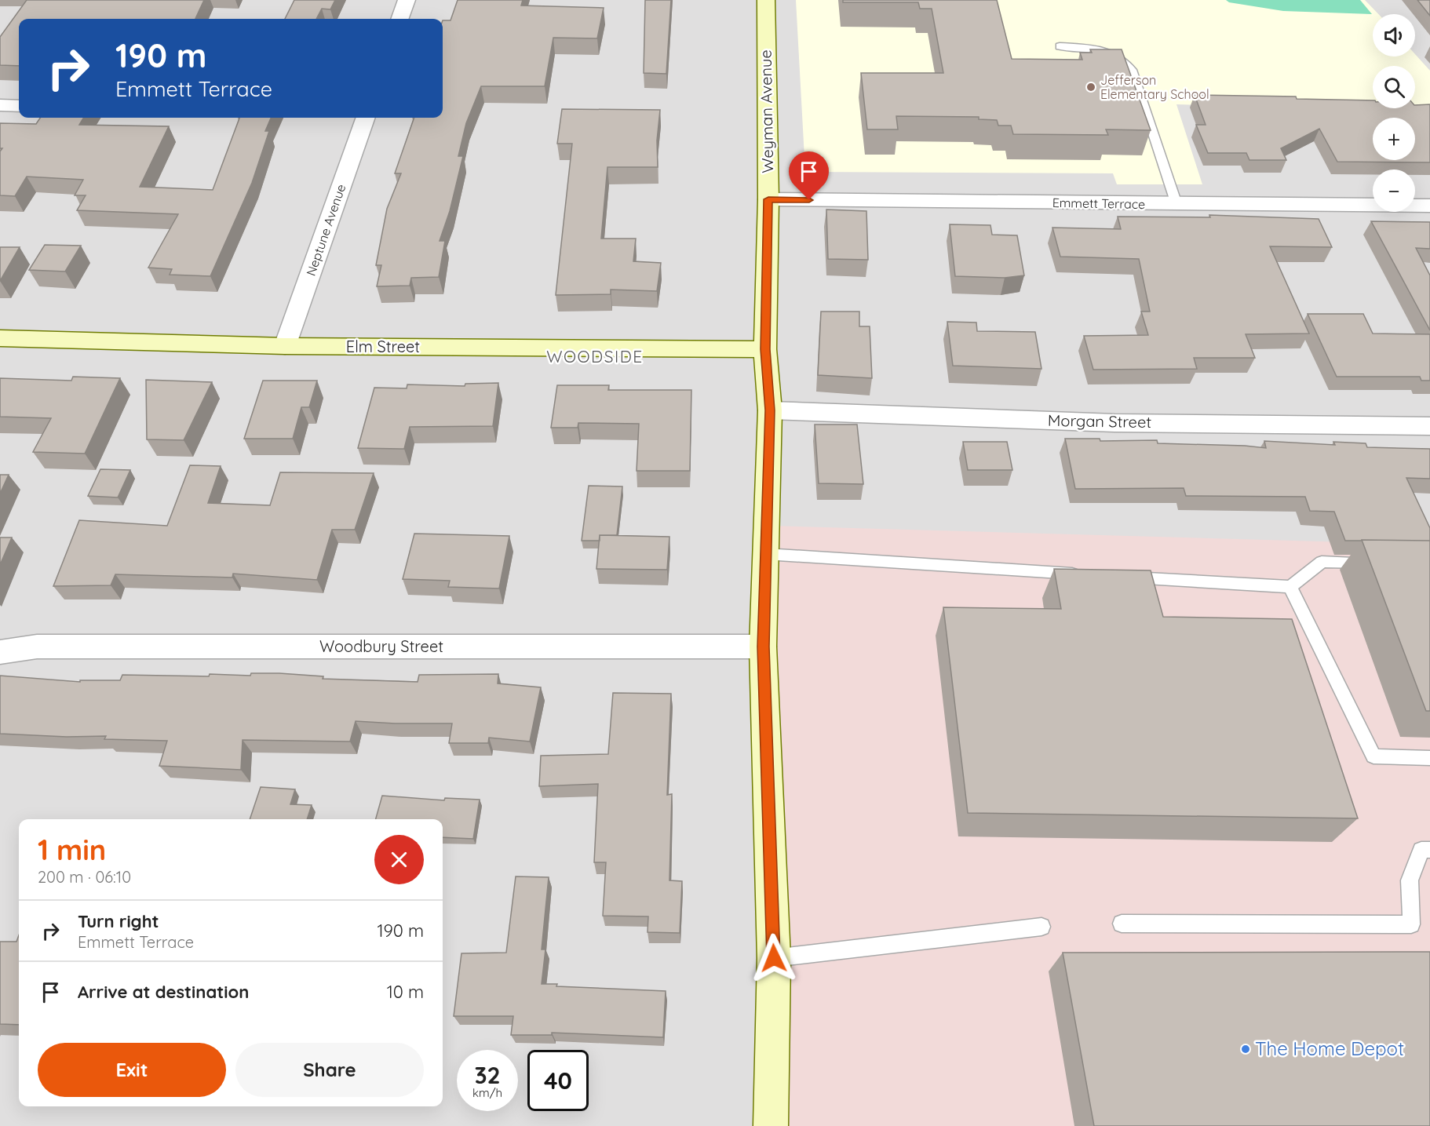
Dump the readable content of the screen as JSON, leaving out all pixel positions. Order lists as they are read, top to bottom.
{
  "streets": {
    "street": [
      "Weyman Avenue",
      "Emmett Terrace",
      "Neptune Avenue",
      "Elm Street",
      "Morgan Street",
      "Woodbury Street"
    ]
  },
  "crossings": [
    ["Weyman Avenue", "Emmett Terrace"],
    ["Weyman Avenue", "Elm Street"],
    ["Weyman Avenue", "Morgan Street"],
    ["Weyman Avenue", "Woodbury Street"],
    ["Neptune Avenue", "Elm Street"]
  ],
  "districts": ["WOODSIDE"],
  "places": ["Jefferson Elementary School", "The Home Depot"],
  "page": {
    "map_buttons": ["+", "−"],
    "turn": ["190 m", "Emmett Terrace"],
    "heading": ["1 min", "200 m · 06:10"],
    "list": [
      {
        "name": "Turn right",
        "note": "Emmett Terrace",
        "value": "190 m"
      },
      {
        "name": "Arrive at destination",
        "value": "10 m"
      }
    ],
    "buttons": ["Exit", "Share"],
    "speed": "32 km/h",
    "limit": "40"
  }
}
